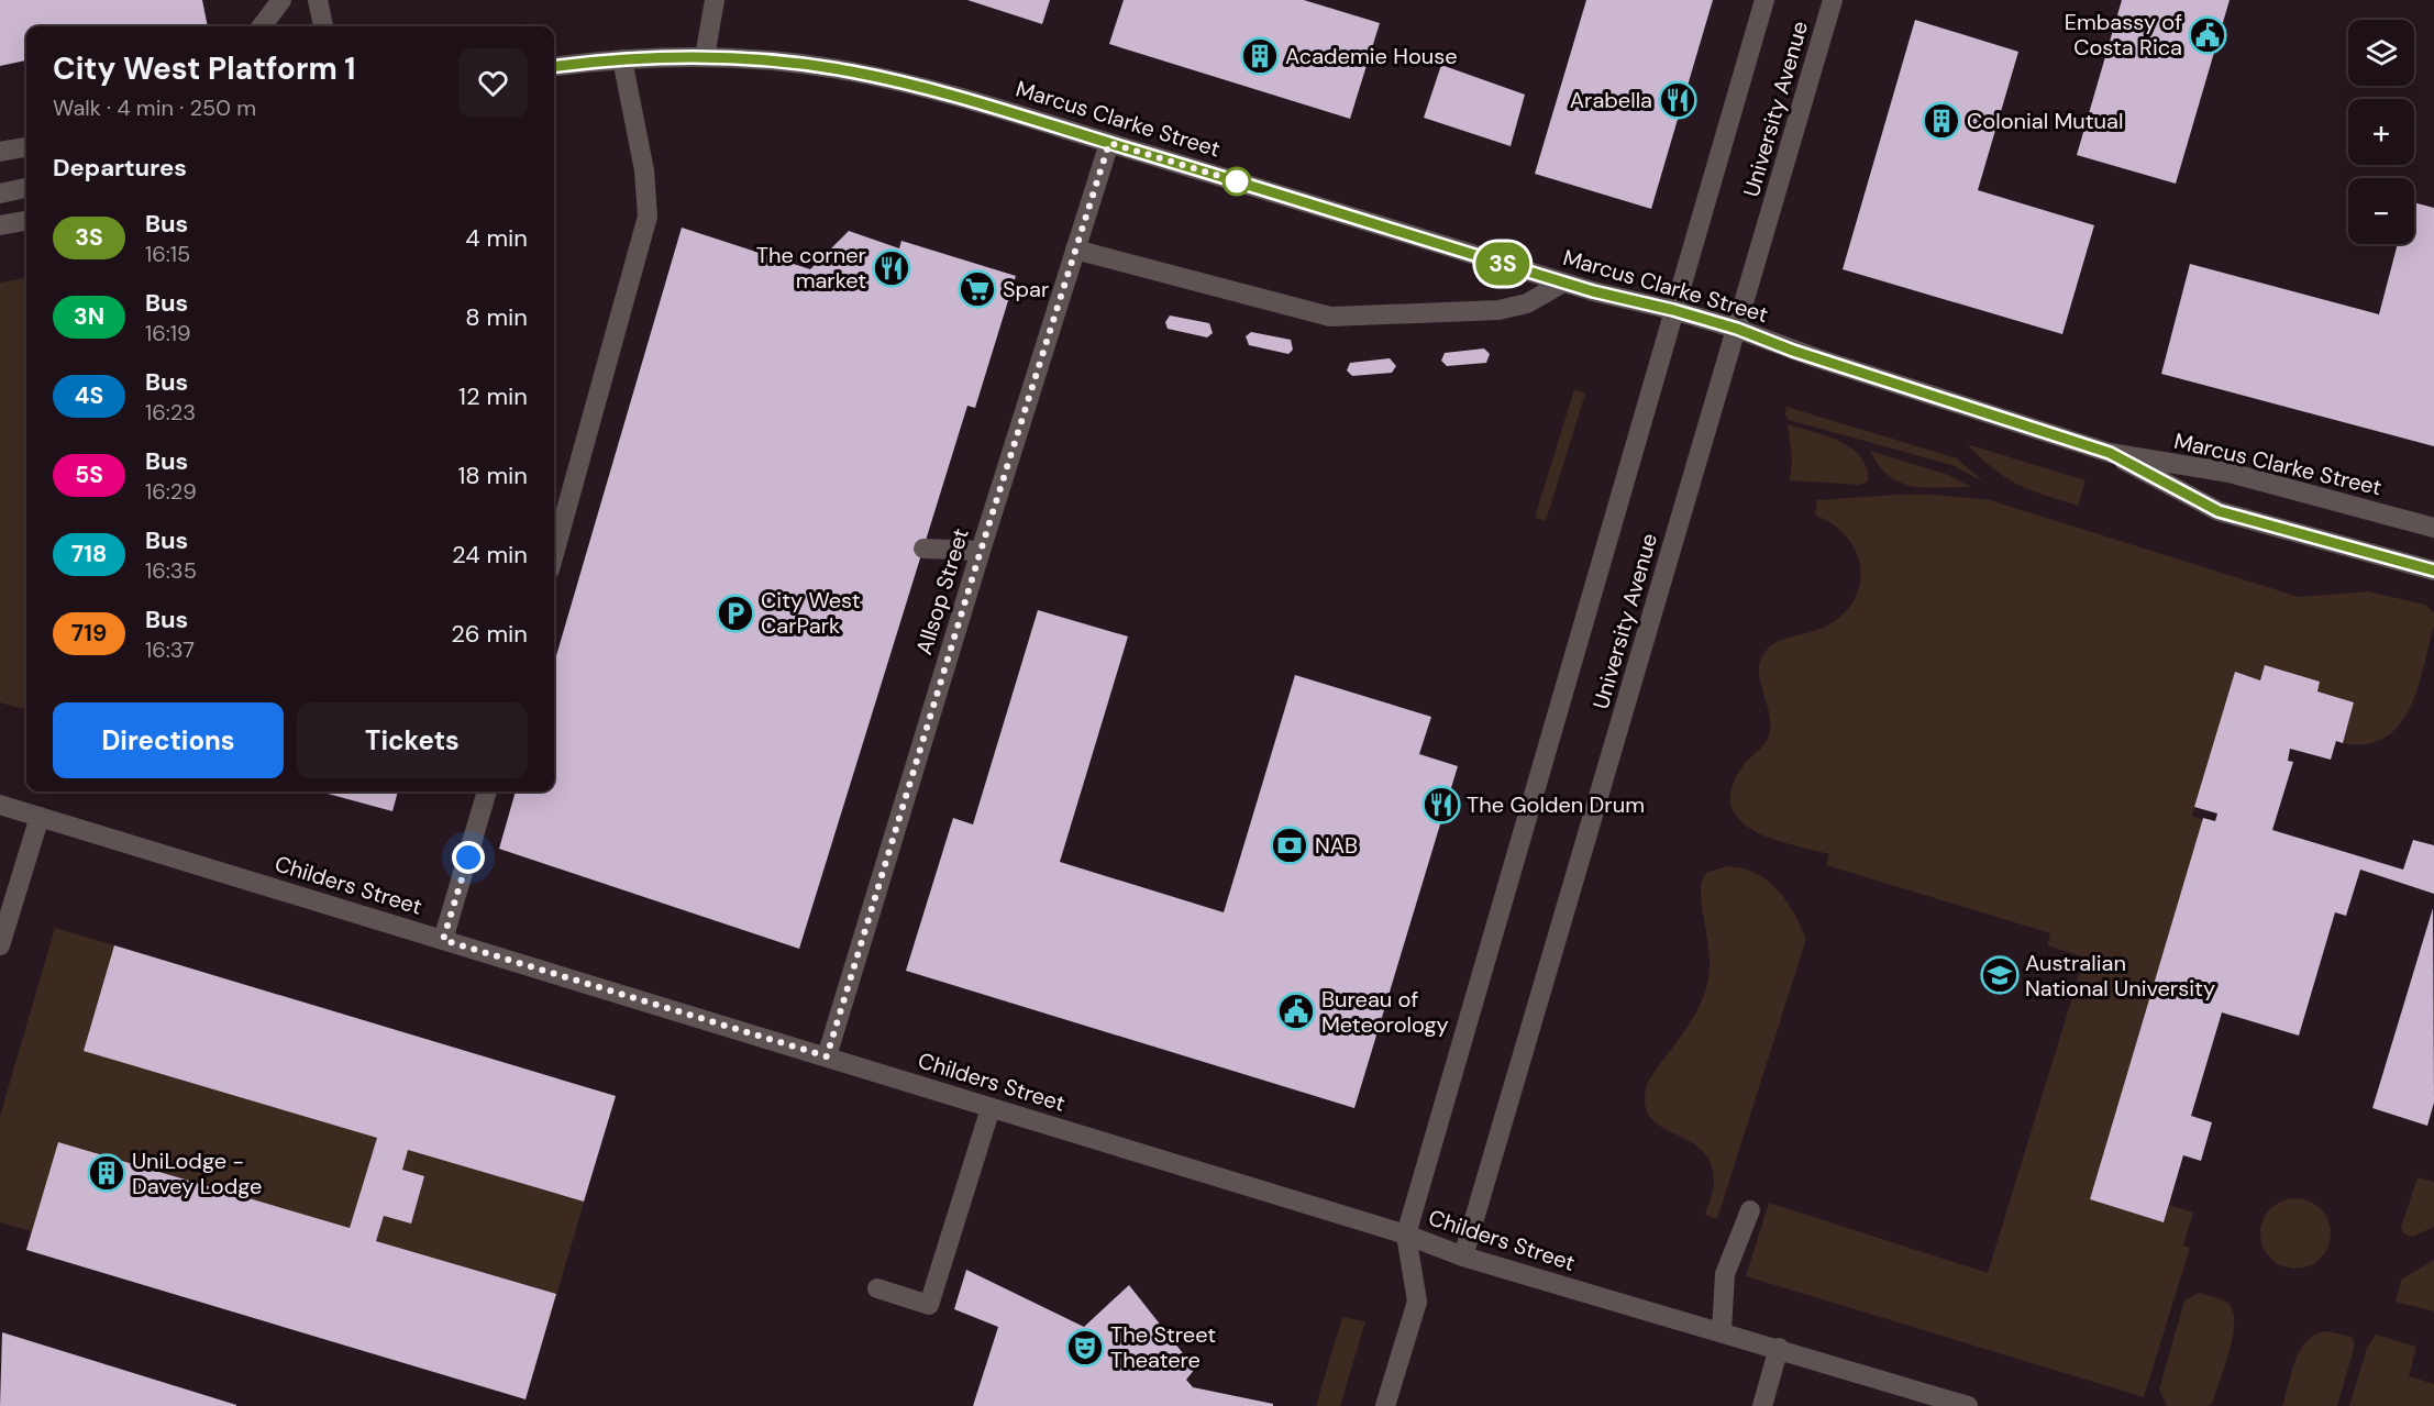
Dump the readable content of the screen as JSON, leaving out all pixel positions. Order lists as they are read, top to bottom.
{
  "streets": {
    "street": [
      "University Avenue",
      "Marcus Clarke Street",
      "Allsop Street",
      "Childers Street"
    ]
  },
  "crossings": [
    ["University Avenue", "Marcus Clarke Street"],
    ["University Avenue", "Childers Street"],
    ["Marcus Clarke Street", "Allsop Street"],
    ["Allsop Street", "Childers Street"]
  ],
  "places": {
    "public building": ["Embassy of Costa Rica", "Bureau of Meteorology"],
    "building": ["Academie House", "Colonial Mutual", "UniLodge - Davey Lodge"],
    "restaurant": ["Arabella", "The corner market", "The Golden Drum"],
    "supermarket": ["Spar"],
    "parking": ["City West CarPark"],
    "bank": ["NAB"],
    "school or university": ["Australian National University"],
    "theatre": ["The Street Theatere"]
  },
  "lines": ["bus line 3S"],
  "page": {
    "on_map": "3S",
    "map_buttons": ["+", "−"],
    "heading": [
      ["City West Platform 1", "Walk · 4 min · 250 m"],
      "Departures"
    ],
    "list": [
      {
        "mark": "3S",
        "name": "Bus",
        "note": "16:15",
        "value": "4 min"
      },
      {
        "mark": "3N",
        "name": "Bus",
        "note": "16:19",
        "value": "8 min"
      },
      {
        "mark": "4S",
        "name": "Bus",
        "note": "16:23",
        "value": "12 min"
      },
      {
        "mark": "5S",
        "name": "Bus",
        "note": "16:29",
        "value": "18 min"
      },
      {
        "mark": "718",
        "name": "Bus",
        "note": "16:35",
        "value": "24 min"
      },
      {
        "mark": "719",
        "name": "Bus",
        "note": "16:37",
        "value": "26 min"
      }
    ],
    "buttons": ["Directions", "Tickets"]
  }
}
